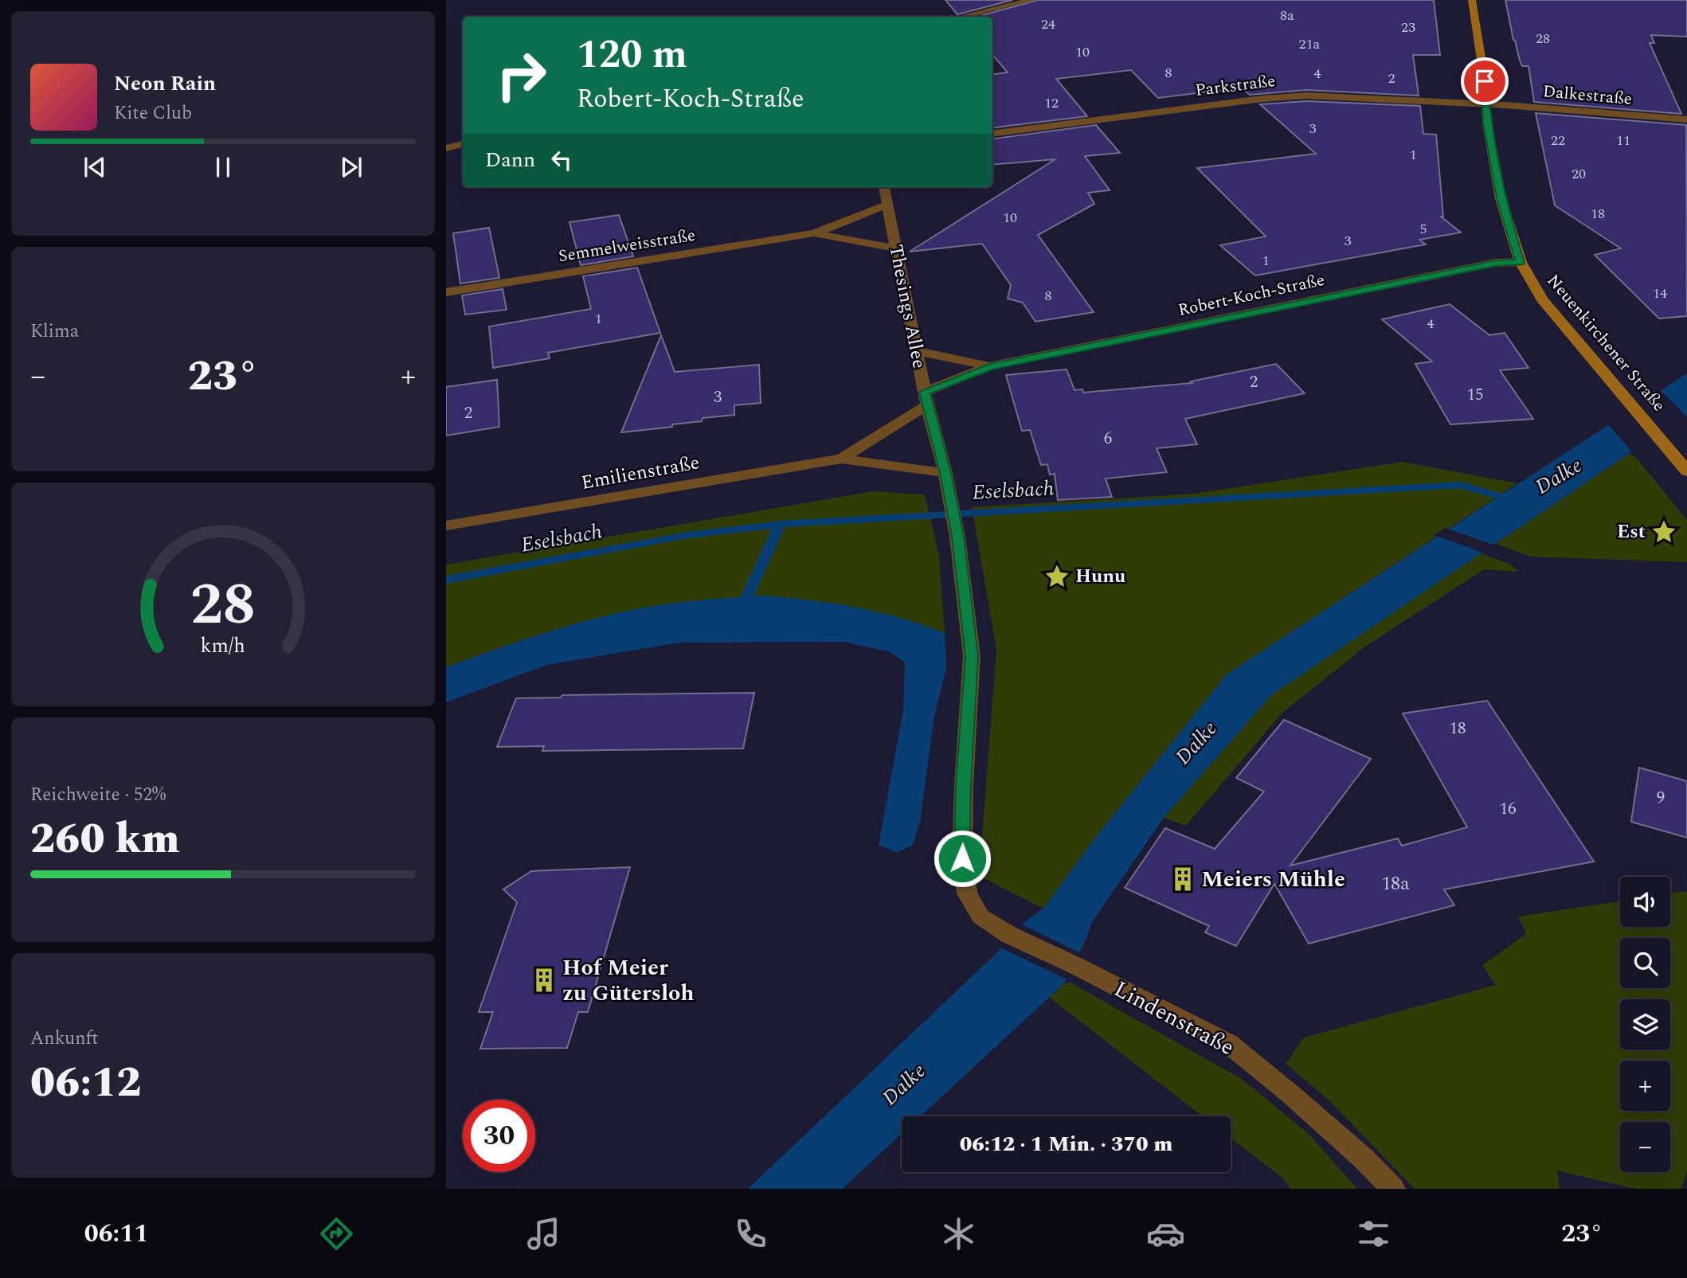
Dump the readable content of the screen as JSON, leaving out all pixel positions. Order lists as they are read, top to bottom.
{
  "streets": {
    "main road": ["Neuenkirchener Straße"],
    "street": [
      "Parkstraße",
      "Dalkestraße",
      "Semmelweisstraße",
      "Robert-Koch-Straße",
      "Thesings Allee",
      "Emilienstraße",
      "Lindenstraße"
    ]
  },
  "crossings": [
    ["Parkstraße", "Dalkestraße"],
    ["Parkstraße", "Neuenkirchener Straße"],
    ["Dalkestraße", "Neuenkirchener Straße"],
    ["Semmelweisstraße", "Thesings Allee"],
    ["Robert-Koch-Straße", "Thesings Allee"],
    ["Robert-Koch-Straße", "Neuenkirchener Straße"],
    ["Robert-Koch-Straße", "Emilienstraße"],
    ["Thesings Allee", "Emilienstraße"],
    ["Thesings Allee", "Lindenstraße"]
  ],
  "water": ["Dalke", "Eselsbach"],
  "places": {
    "place": ["Est", "Hunu"],
    "building": ["Meiers Mühle", "Hof Meier zu Gütersloh"]
  },
  "house_numbers": [
    "8a",
    "24",
    "23",
    "28",
    "21a",
    "10",
    "8",
    "4",
    "2",
    "12",
    "3",
    "22",
    "11",
    "1",
    "20",
    "18",
    "10",
    "5",
    "3",
    "1",
    "14",
    "8",
    "1",
    "4",
    "2",
    "15",
    "3",
    "2",
    "6",
    "18",
    "9",
    "16",
    "18a"
  ],
  "page": {
    "turn": ["120 m", "Robert-Koch-Straße"],
    "song": ["Neon Rain", "Kite Club"],
    "then": "Dann",
    "tile": [
      "Klima",
      ["Reichweite · 52%", "260 km"],
      ["Ankunft", "06:12"]
    ],
    "heat": ["−", "23°", "+"],
    "map_buttons": ["+", "−"],
    "limit": "30",
    "trip": "06:12 · 1 Min. · 370 m",
    "tabs": ["06:11", "23°"],
    "gauge": ["28", "km/h"]
  }
}
